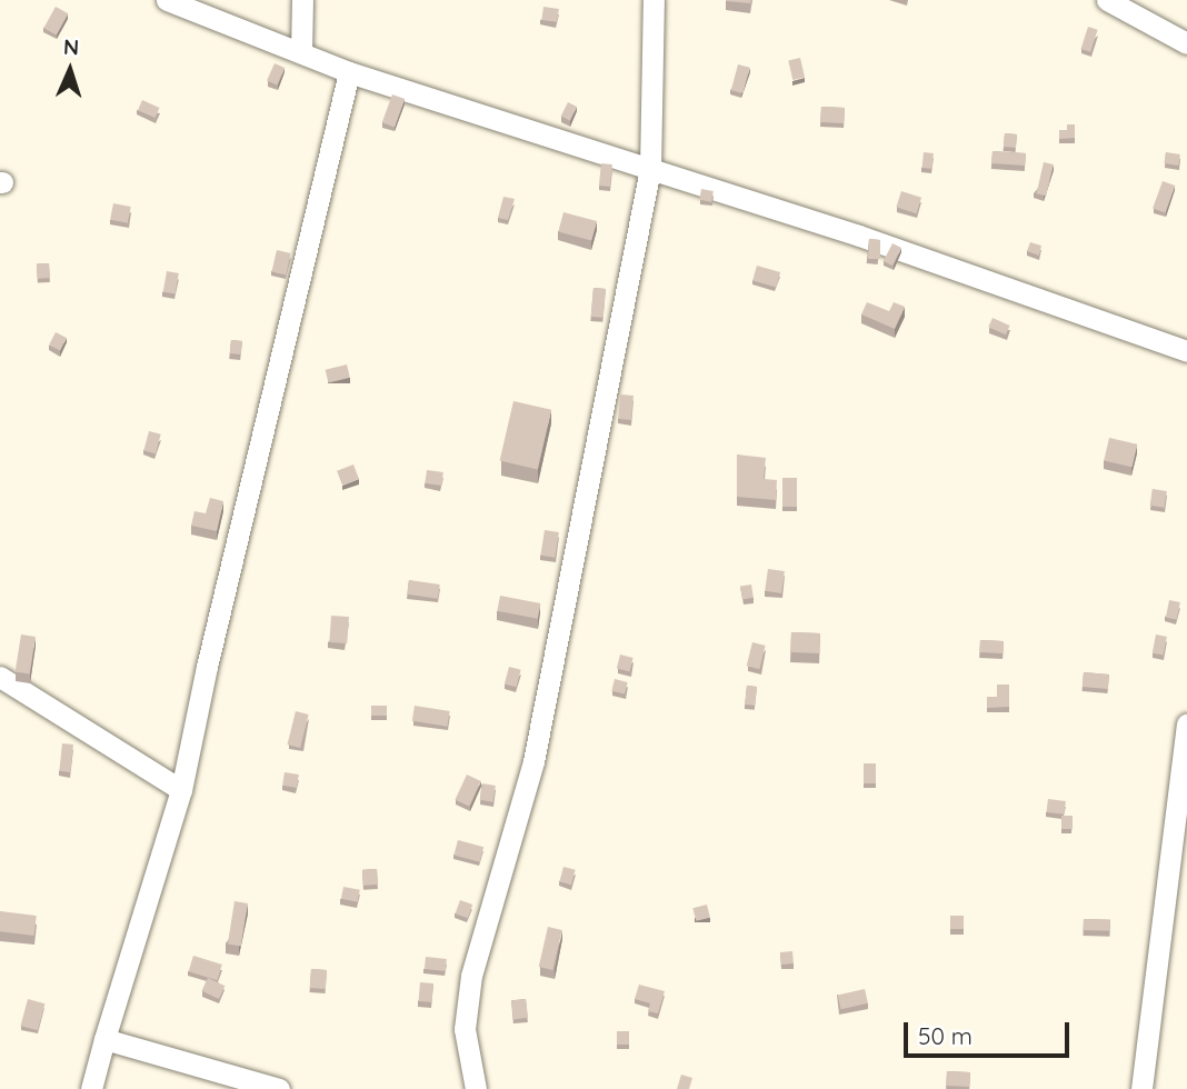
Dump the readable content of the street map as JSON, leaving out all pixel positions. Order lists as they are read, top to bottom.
{
  "scale_bar": "50 m",
  "north": "top"
}
